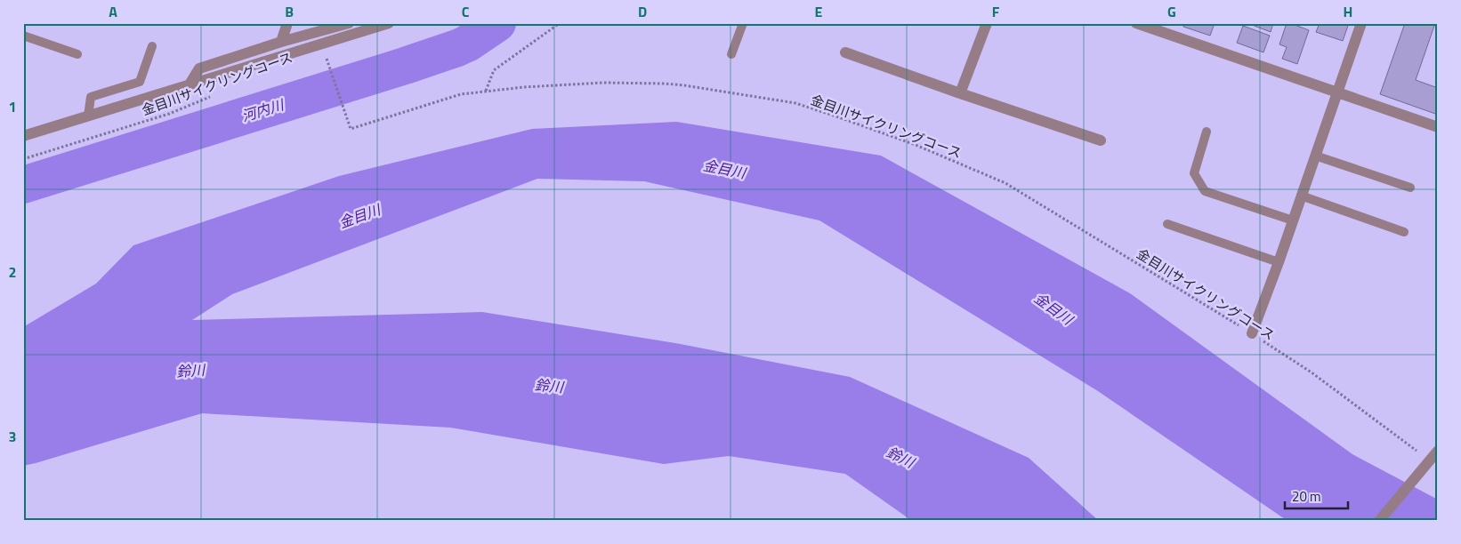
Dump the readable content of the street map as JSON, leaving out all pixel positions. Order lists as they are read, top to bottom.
{
  "streets": {
    "path": ["金目川サイクリングコース"]
  },
  "water": ["河内川", "金目川", "鈴川"],
  "scale_bar": "20 m",
  "grid": {
    "columns": [
      "A",
      "B",
      "C",
      "D",
      "E",
      "F",
      "G",
      "H"
    ],
    "rows": ["1", "2", "3"]
  }
}
